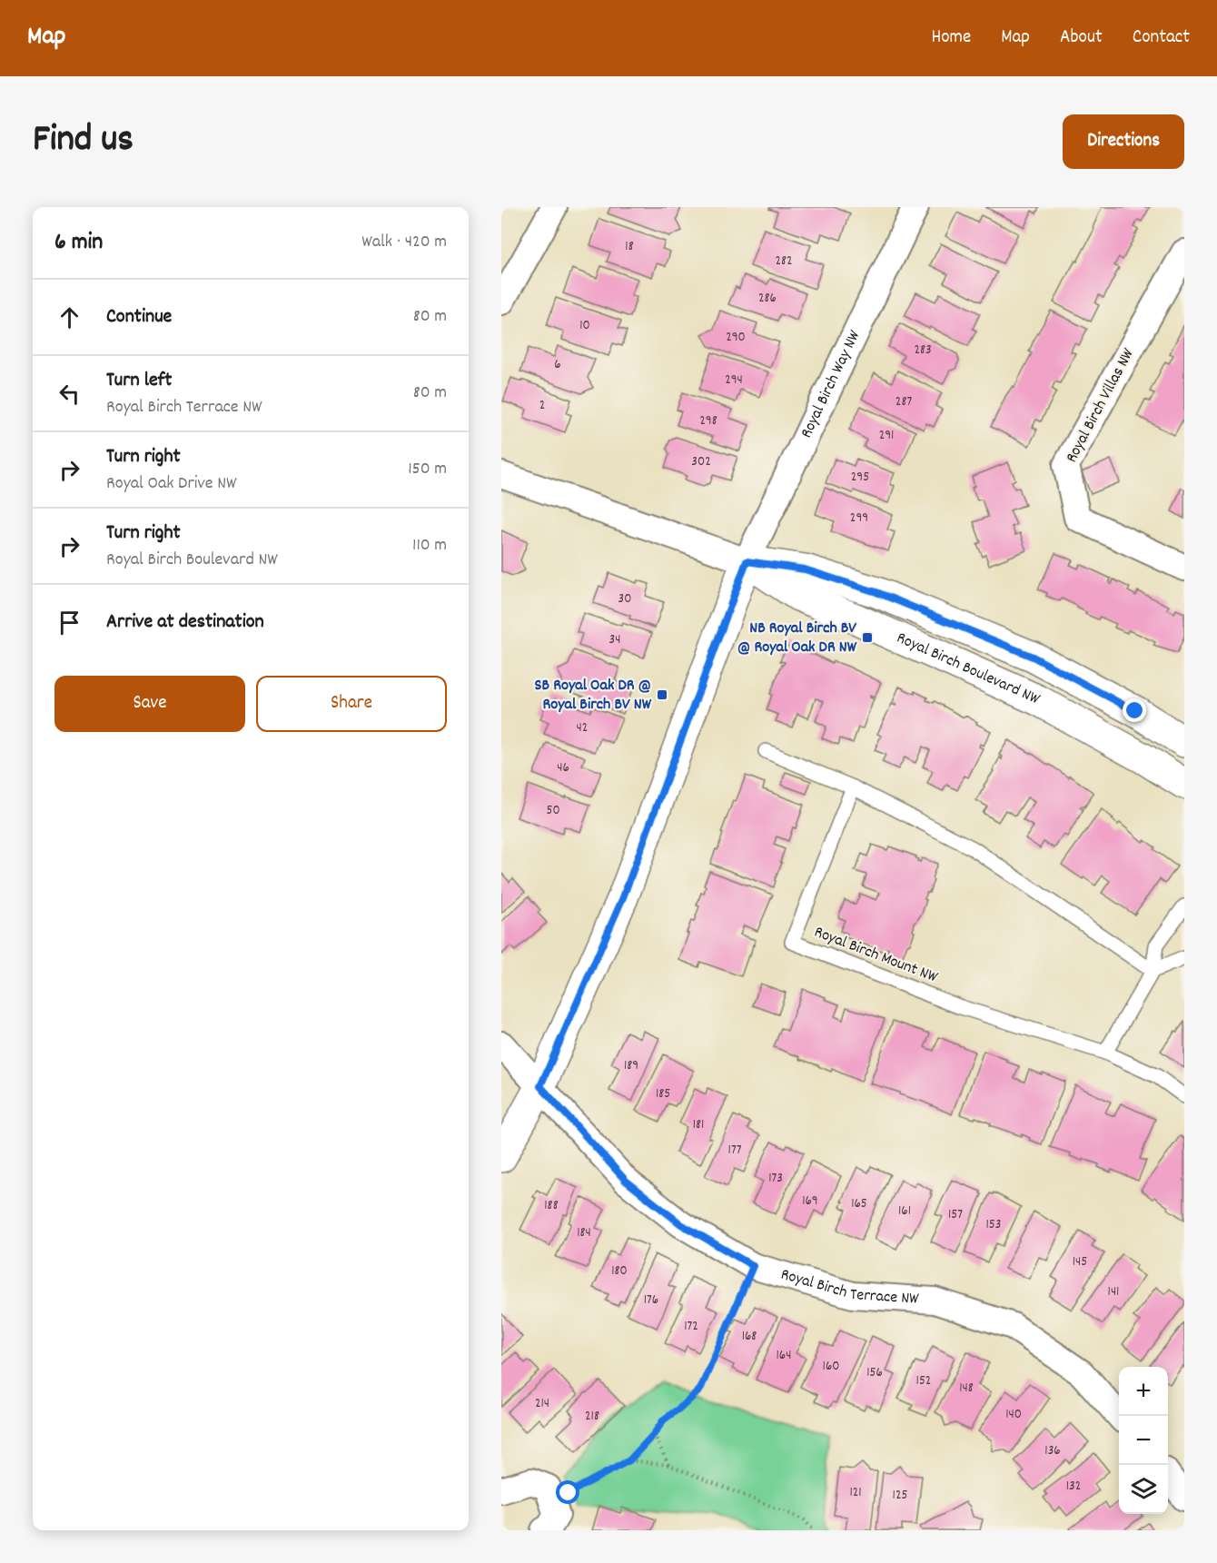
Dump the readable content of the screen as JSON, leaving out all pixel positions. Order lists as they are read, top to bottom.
{
  "streets": {
    "street": [
      "Royal Birch Way NW",
      "Royal Birch Villas NW",
      "Royal Birch Boulevard NW",
      "Royal Birch Terrace NW"
    ],
    "lane": ["Royal Birch Mount NW"]
  },
  "crossings": [
    ["Royal Birch Way NW", "Royal Birch Boulevard NW"]
  ],
  "places": {
    "transit": ["NB Royal Birch BV @ Royal Oak DR NW", "SB Royal Oak DR @ Royal Birch BV NW"]
  },
  "house_numbers": [
    "18",
    "282",
    "286",
    "10",
    "290",
    "283",
    "6",
    "294",
    "287",
    "2",
    "298",
    "291",
    "302",
    "295",
    "299",
    "30",
    "34",
    "42",
    "46",
    "50",
    "189",
    "185",
    "181",
    "177",
    "173",
    "169",
    "165",
    "188",
    "161",
    "157",
    "153",
    "184",
    "145",
    "180",
    "141",
    "176",
    "172",
    "168",
    "164",
    "160",
    "156",
    "152",
    "148",
    "214",
    "140",
    "218",
    "136",
    "132",
    "121",
    "125"
  ],
  "page": {
    "header": "Map",
    "nav": [
      "Home",
      "Map",
      "About",
      "Contact"
    ],
    "title": "Find us",
    "buttons": [
      "Directions",
      ["Save", "Share"]
    ],
    "heading": ["6 min", "Walk · 420 m"],
    "list": [
      ["Continue", "80 m"],
      ["Turn left", "Royal Birch Terrace NW", "80 m"],
      ["Turn right", "Royal Oak Drive NW", "150 m"],
      ["Turn right", "Royal Birch Boulevard NW", "110 m"],
      "Arrive at destination"
    ],
    "map_buttons": ["+", "−"]
  }
}
